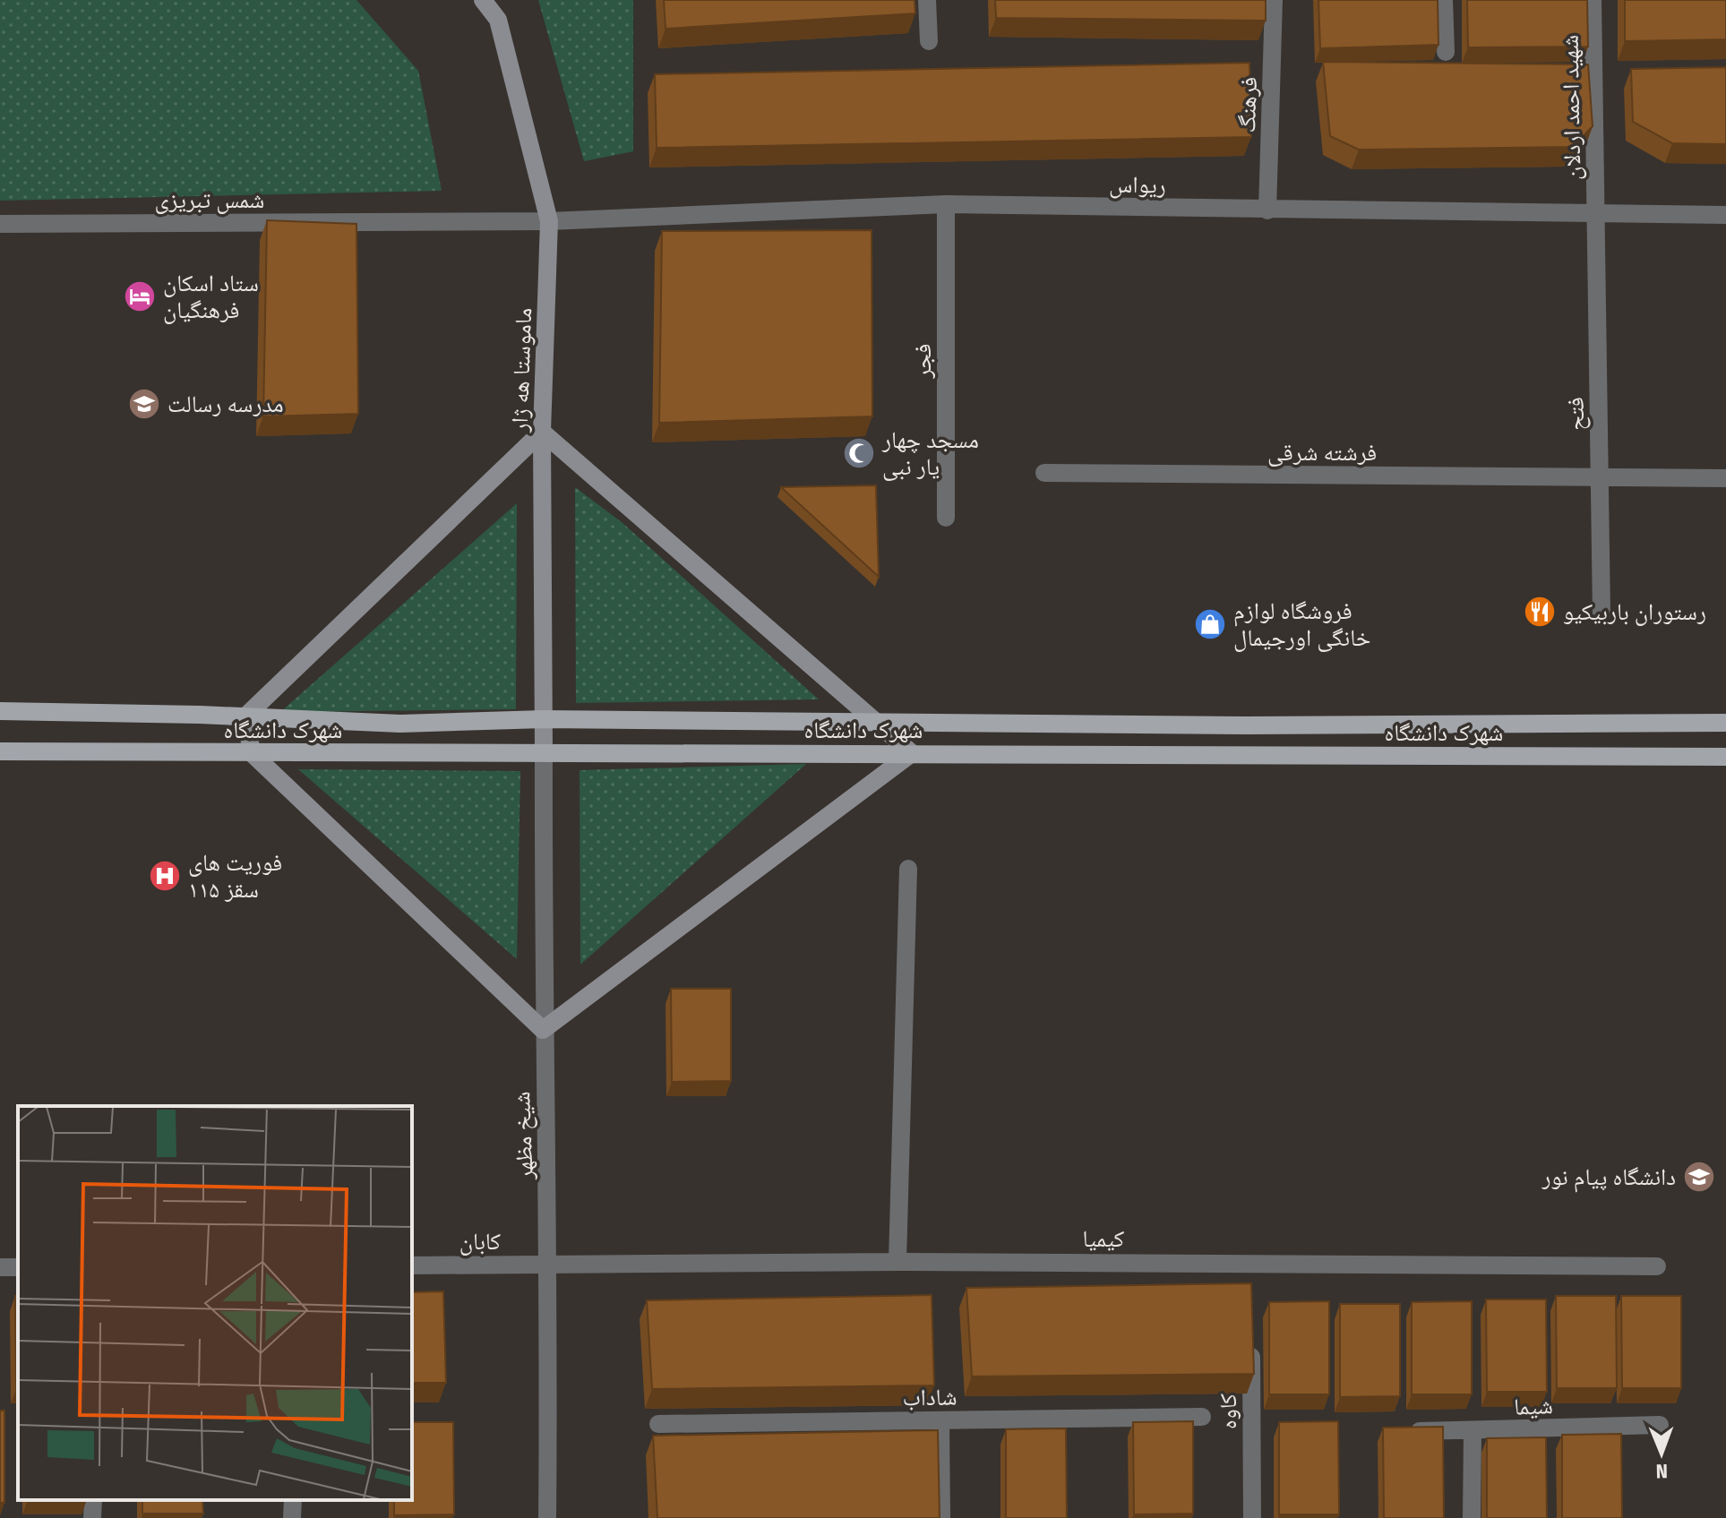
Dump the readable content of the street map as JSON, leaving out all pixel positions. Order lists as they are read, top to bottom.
{
  "streets": {
    "main road": ["ماموستا هه ژار", "شهرک دانشگاه"],
    "street": [
      "فرهنگ",
      "شهید احمد اردلان",
      "ریواس",
      "شمس تبریزی",
      "فجر",
      "فتح",
      "فرشته شرقی",
      "شیخ مظهر",
      "کیمیا",
      "کابان",
      "شاداب",
      "شیما",
      "کاوه"
    ]
  },
  "crossings": [
    ["فرهنگ", "ریواس"],
    ["شهید احمد اردلان", "ریواس"],
    ["شهید احمد اردلان", "فتح"],
    ["ریواس", "شمس تبریزی"],
    ["ریواس", "فجر"],
    ["ریواس", "ماموستا هه ژار"],
    ["ریواس", "فتح"],
    ["شمس تبریزی", "ماموستا هه ژار"],
    ["ماموستا هه ژار", "شهرک دانشگاه"],
    ["ماموستا هه ژار", "شیخ مظهر"],
    ["فتح", "فرشته شرقی"],
    ["شهرک دانشگاه", "شیخ مظهر"],
    ["شیخ مظهر", "کیمیا"],
    ["شیخ مظهر", "کابان"],
    ["کیمیا", "کابان"]
  ],
  "places": {
    "hotel": ["ستاد اسکان فرهنگیان"],
    "school or university": ["مدرسه رسالت", "دانشگاه پیام نور"],
    "mosque": ["مسجد چهار یار نبی"],
    "restaurant": ["رستوران باربیکیو"],
    "shop": ["فروشگاه لوازم خانگی اورجیمال"],
    "hospital": ["فوریت های ۱۱۵ سقز"]
  },
  "north": "bottom"
}
